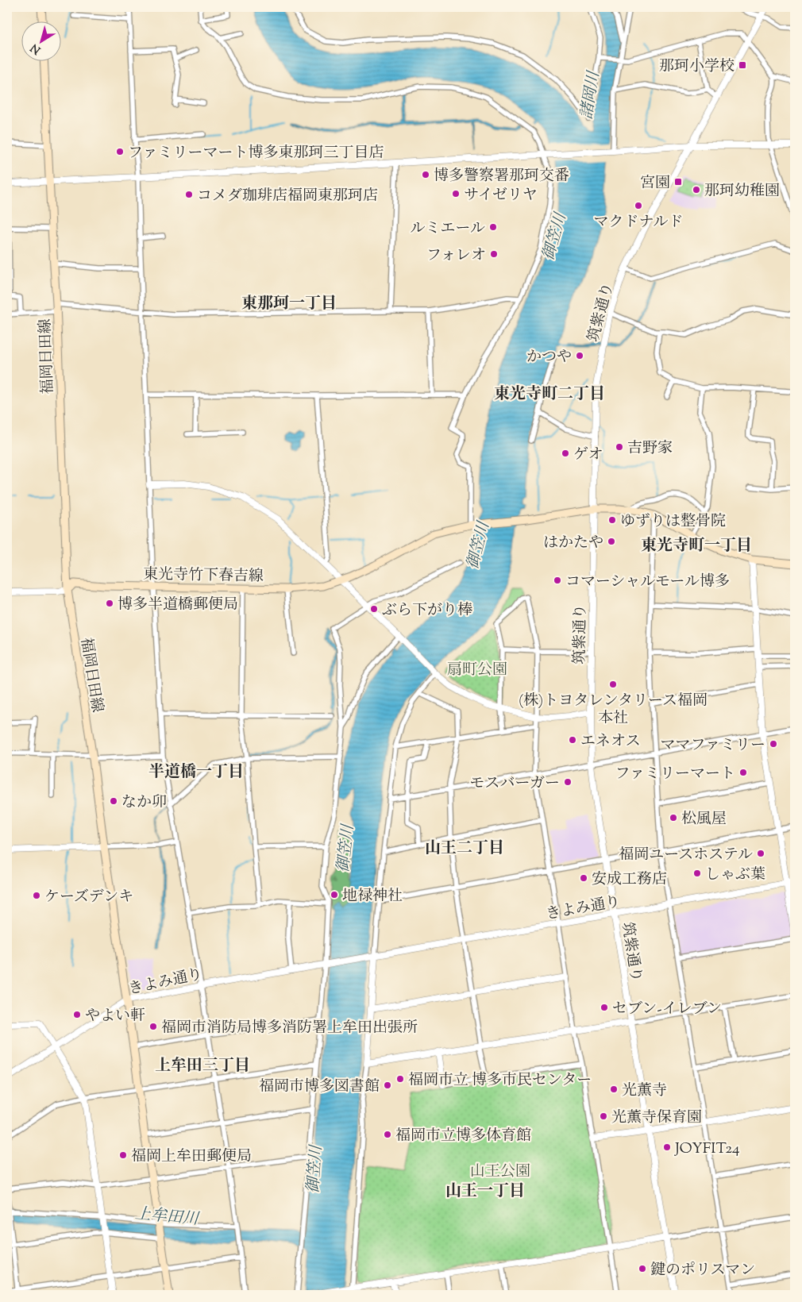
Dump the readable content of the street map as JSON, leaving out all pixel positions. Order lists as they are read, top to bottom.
{
  "streets": {
    "main road": ["福岡日田線", "東光寺竹下春吉線"],
    "street": ["筑紫通り", "きよみ通り"]
  },
  "crossings": [
    ["筑紫通り", "東光寺竹下春吉線"],
    ["筑紫通り", "きよみ通り"],
    ["福岡日田線", "東光寺竹下春吉線"],
    ["福岡日田線", "きよみ通り"]
  ],
  "districts": [
    "東那珂一丁目",
    "東光寺町二丁目",
    "東光寺町一丁目",
    "半道橋一丁目",
    "山王二丁目",
    "上牟田三丁目",
    "山王一丁目"
  ],
  "water": ["諸岡川", "御笠川", "上牟田川"],
  "parks": ["扇町公園", "山王公園"],
  "places": {
    "transit": ["那珂小学校", "宮園"],
    "other": [
      "ファミリーマート博多東那珂三丁目店",
      "博多警察署那珂交番",
      "那珂幼稚園",
      "サイゼリヤ",
      "コメダ珈琲店福岡東那珂店",
      "マクドナルド",
      "ルミエール",
      "フォレオ",
      "かつや",
      "吉野家",
      "ゲオ",
      "ゆずりは整骨院",
      "はかたや",
      "コマーシャルモール博多",
      "博多半道橋郵便局",
      "ぶら下がり棒",
      "(株)トヨタレンタリース福岡 本社",
      "エネオス",
      "ママファミリー",
      "ファミリーマート",
      "モスバーガー",
      "なか卯",
      "松風屋",
      "福岡ユースホステル",
      "しゃぶ葉",
      "安成工務店",
      "地禄神社",
      "ケーズデンキ",
      "セブン-イレブン",
      "やよい軒",
      "福岡市消防局博多消防署上牟田出張所",
      "福岡市立 博多市民センター",
      "福岡市博多図書館",
      "光薫寺",
      "光薫寺保育園",
      "福岡市立博多体育館",
      "JOYFIT24",
      "福岡上牟田郵便局",
      "鍵のポリスマン"
    ]
  },
  "north": "bottom left"
}
